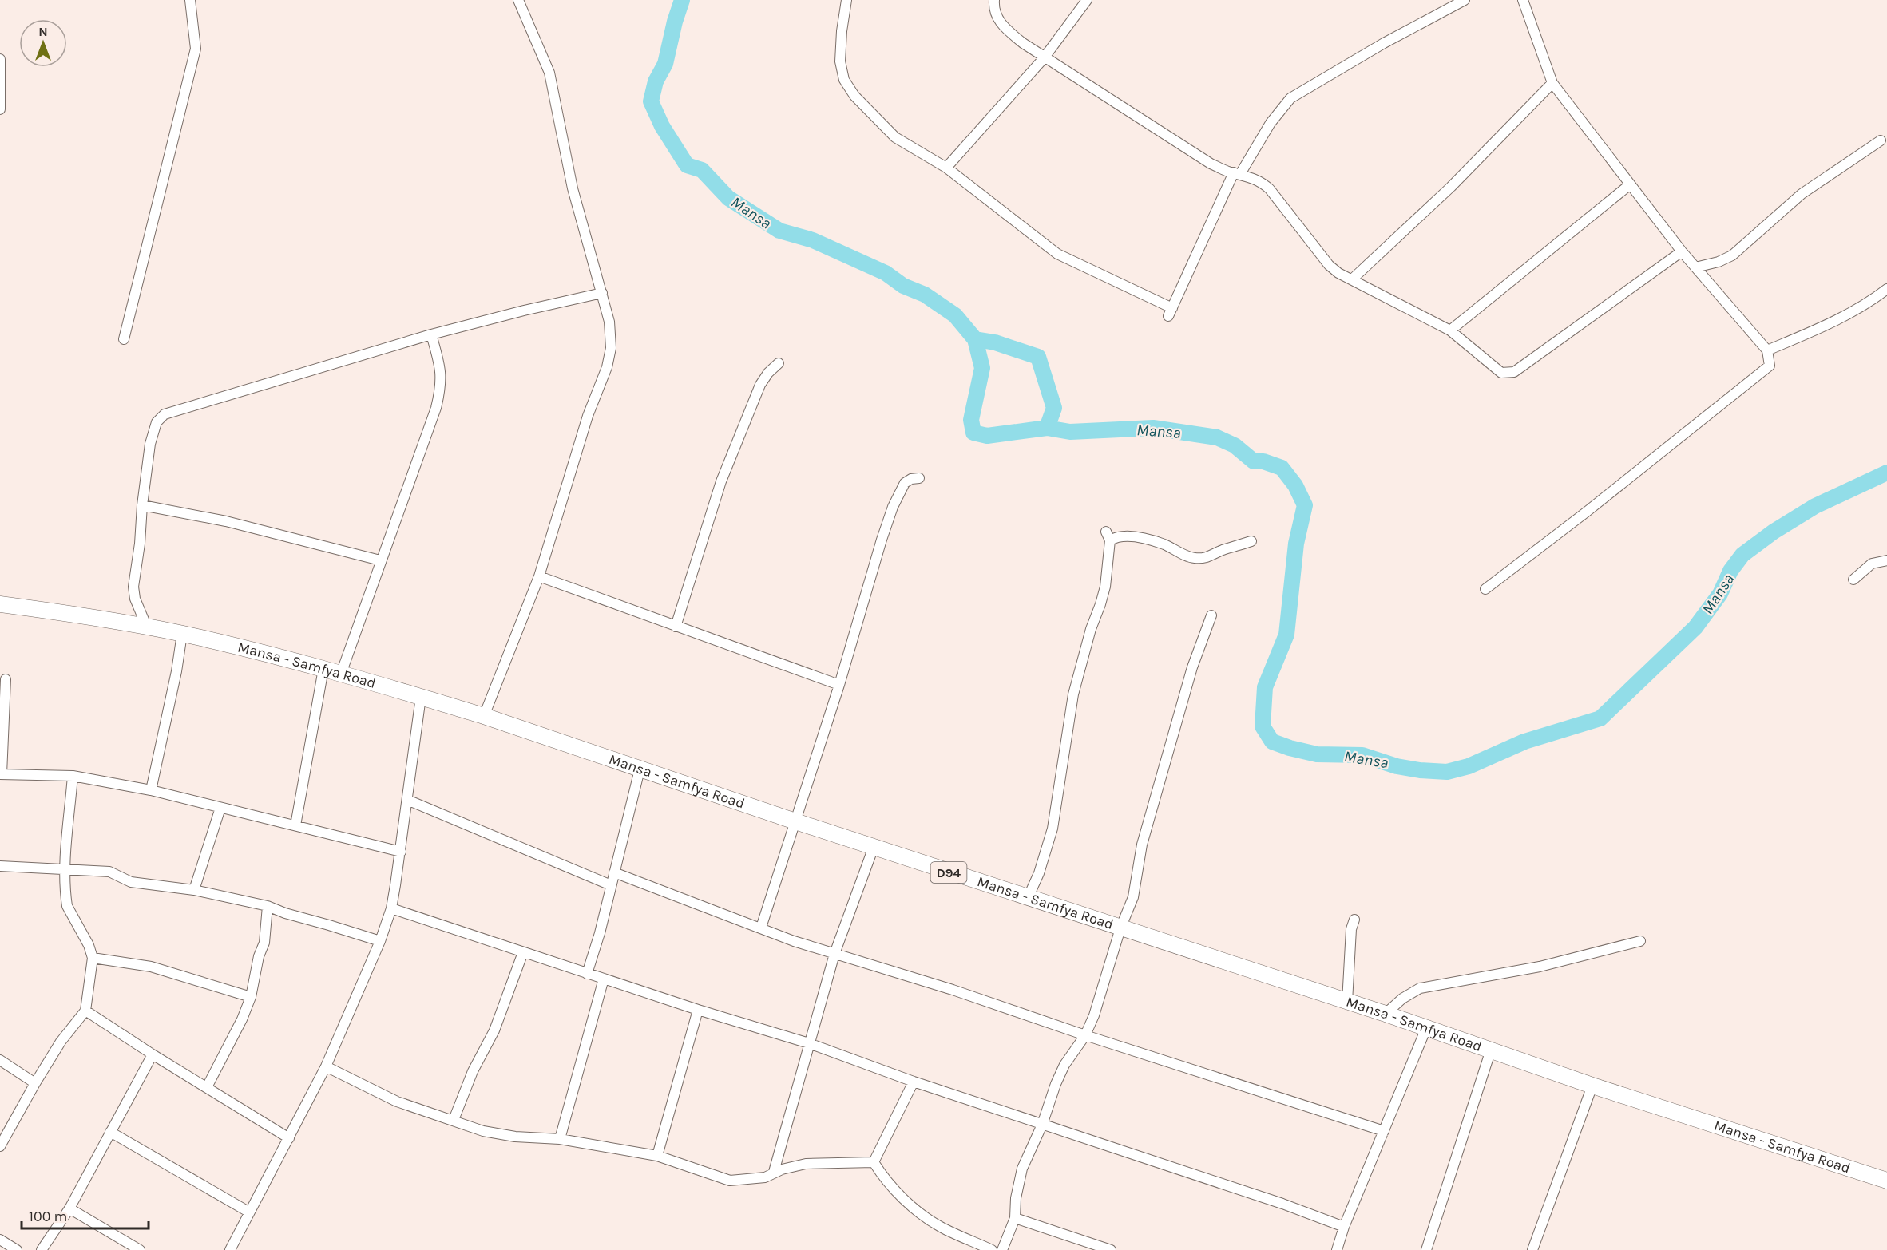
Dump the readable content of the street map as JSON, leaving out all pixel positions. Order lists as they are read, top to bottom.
{
  "streets": {
    "main road": ["Mansa - Samfya Road", "D94"]
  },
  "water": ["Mansa"],
  "scale_bar": "100 m",
  "north": "top"
}
